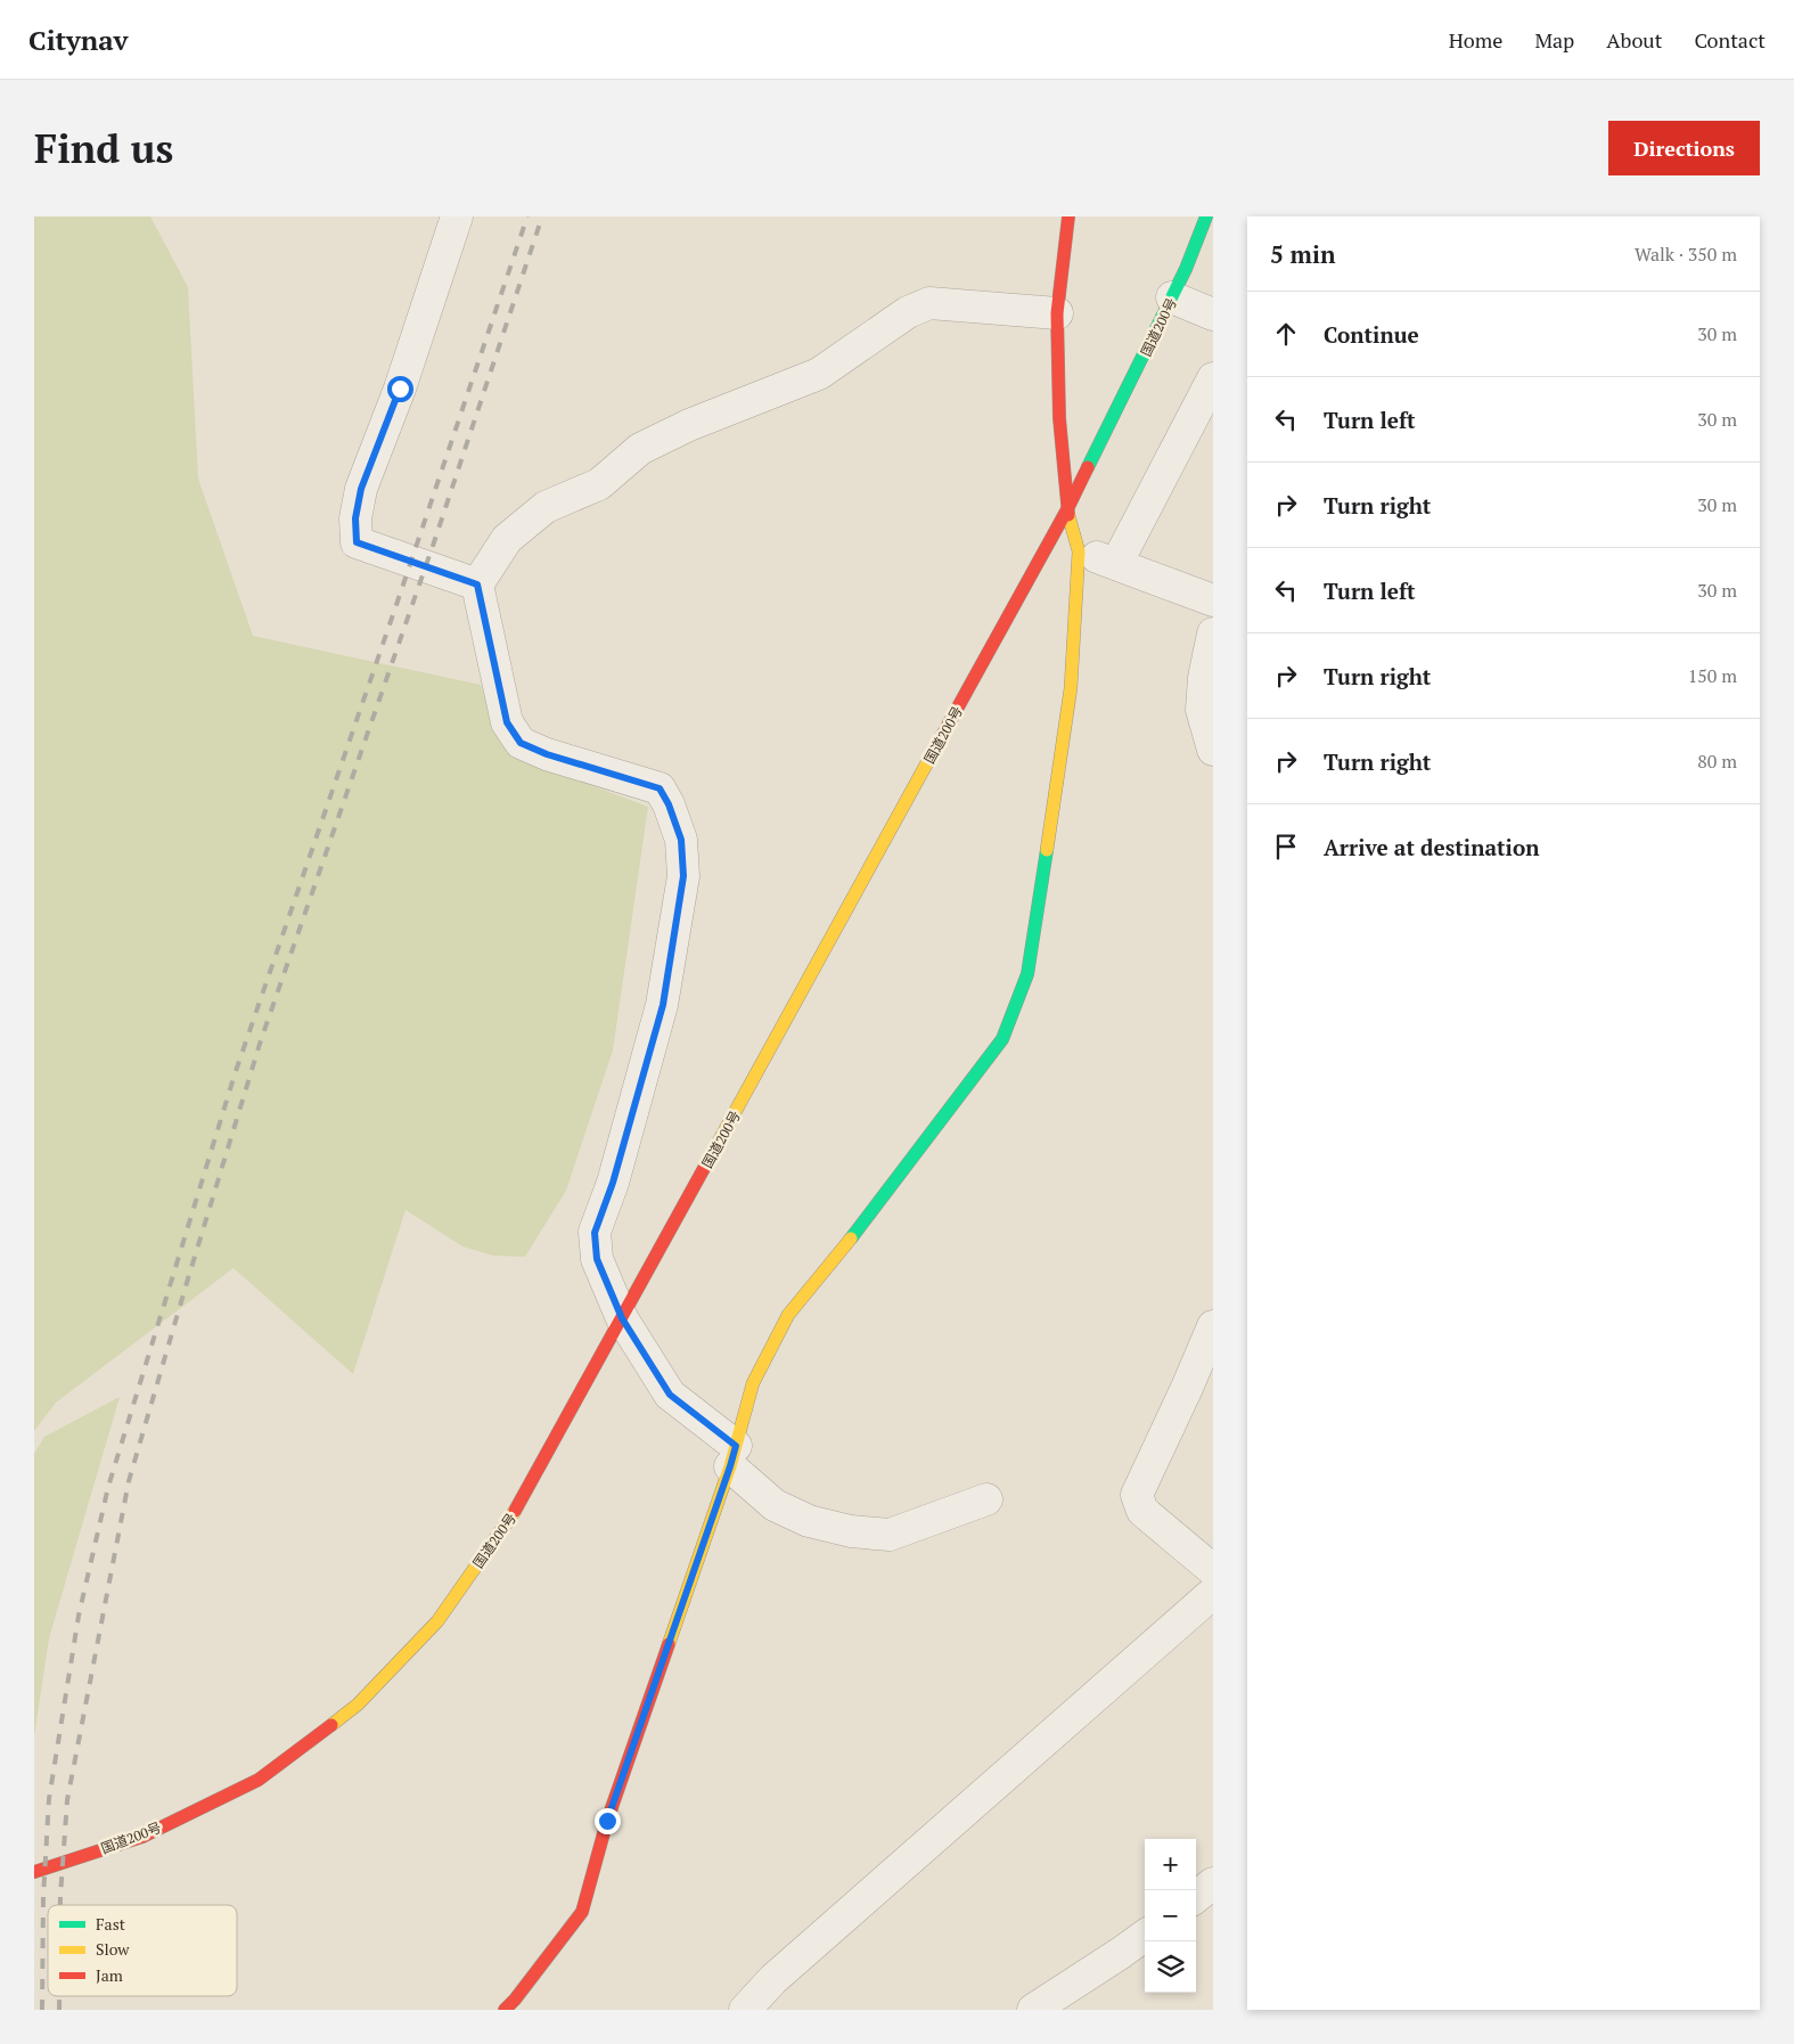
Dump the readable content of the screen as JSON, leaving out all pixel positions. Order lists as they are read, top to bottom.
{
  "streets": {
    "main road": ["国道200号"]
  },
  "legend": ["Fast", "Slow", "Jam"],
  "page": {
    "header": "Citynav",
    "nav": [
      "Home",
      "Map",
      "About",
      "Contact"
    ],
    "buttons": "Directions",
    "title": "Find us",
    "heading": ["5 min", "Walk · 350 m"],
    "list": [
      ["Continue", "30 m"],
      ["Turn left", "30 m"],
      ["Turn right", "30 m"],
      ["Turn left", "30 m"],
      ["Turn right", "150 m"],
      ["Turn right", "80 m"],
      "Arrive at destination"
    ],
    "map_buttons": ["+", "−"]
  }
}
